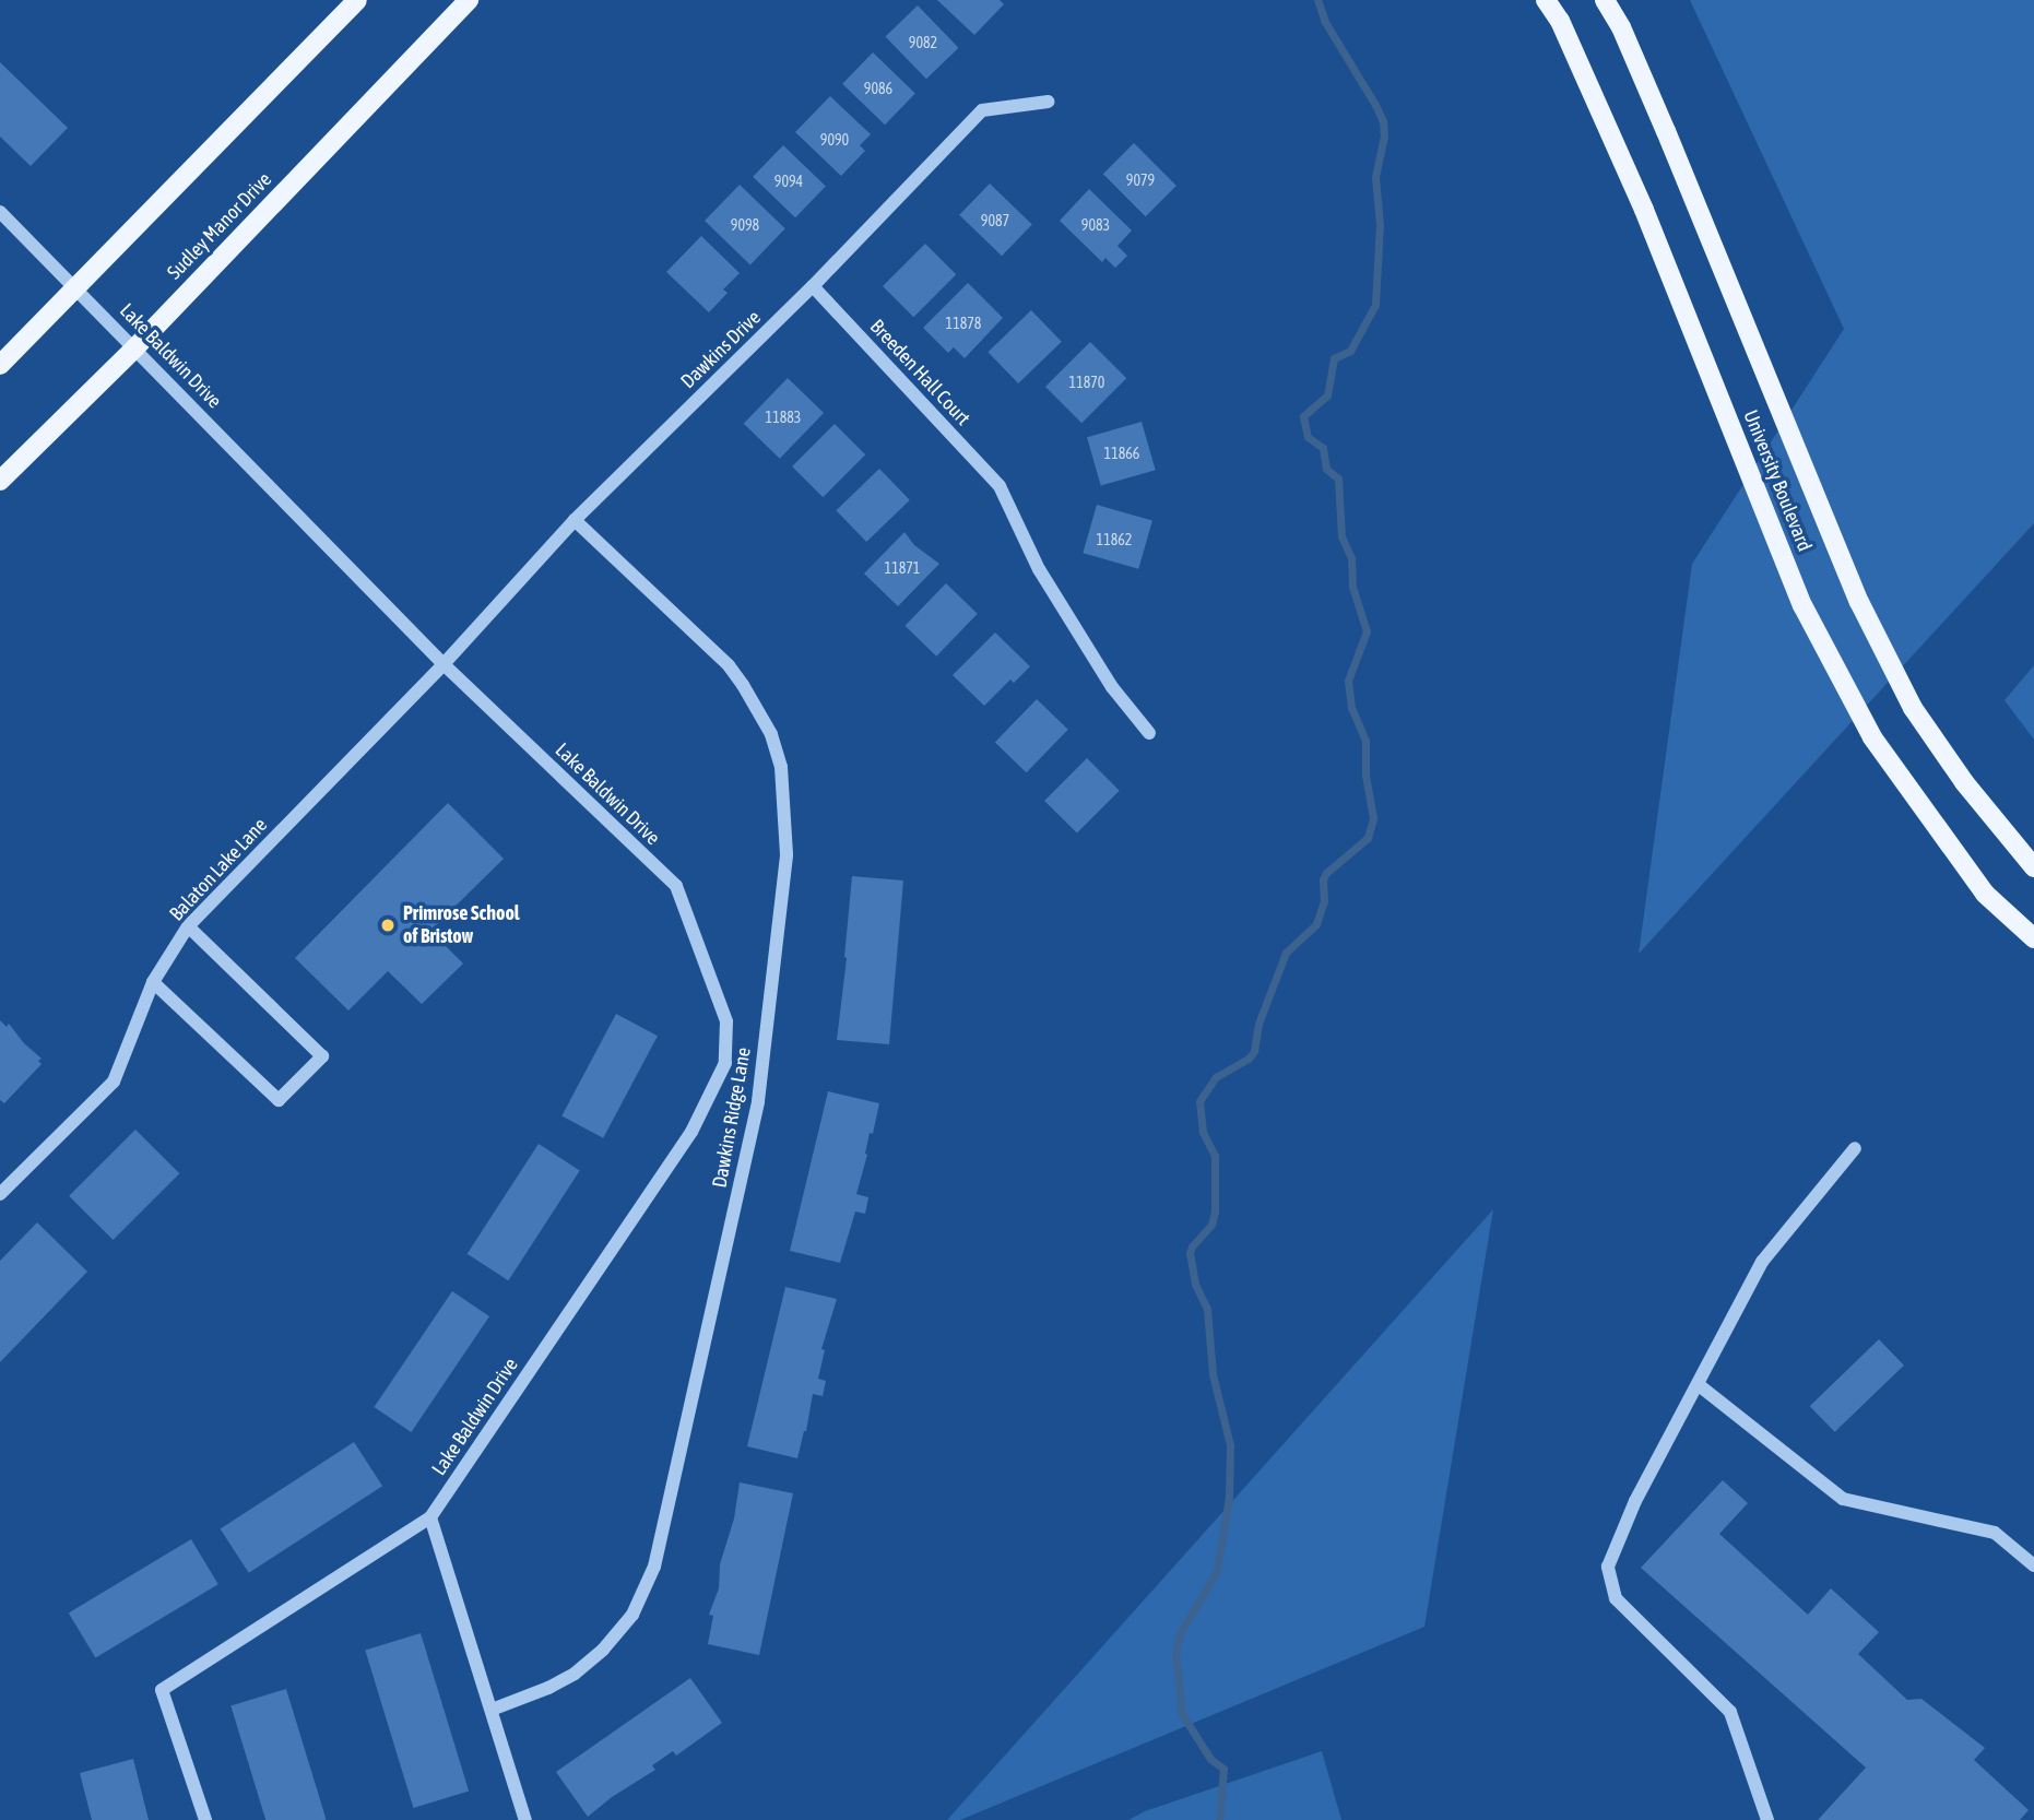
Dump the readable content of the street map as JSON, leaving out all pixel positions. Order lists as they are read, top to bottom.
{
  "streets": {
    "main road": ["Sudley Manor Drive", "University Boulevard"],
    "street": [
      "Dawkins Drive",
      "Lake Baldwin Drive",
      "Breeden Hall Court",
      "Balaton Lake Lane",
      "Dawkins Ridge Lane"
    ]
  },
  "crossings": [
    ["Sudley Manor Drive", "Lake Baldwin Drive"],
    ["Dawkins Drive", "Lake Baldwin Drive"],
    ["Dawkins Drive", "Breeden Hall Court"],
    ["Dawkins Drive", "Balaton Lake Lane"],
    ["Dawkins Drive", "Dawkins Ridge Lane"],
    ["Lake Baldwin Drive", "Balaton Lake Lane"]
  ],
  "places": ["Primrose School of Bristow"],
  "house_numbers": [
    "9082",
    "9086",
    "9090",
    "9079",
    "9094",
    "9087",
    "9098",
    "9083",
    "11878",
    "11870",
    "11883",
    "11866",
    "11862",
    "11871"
  ]
}
